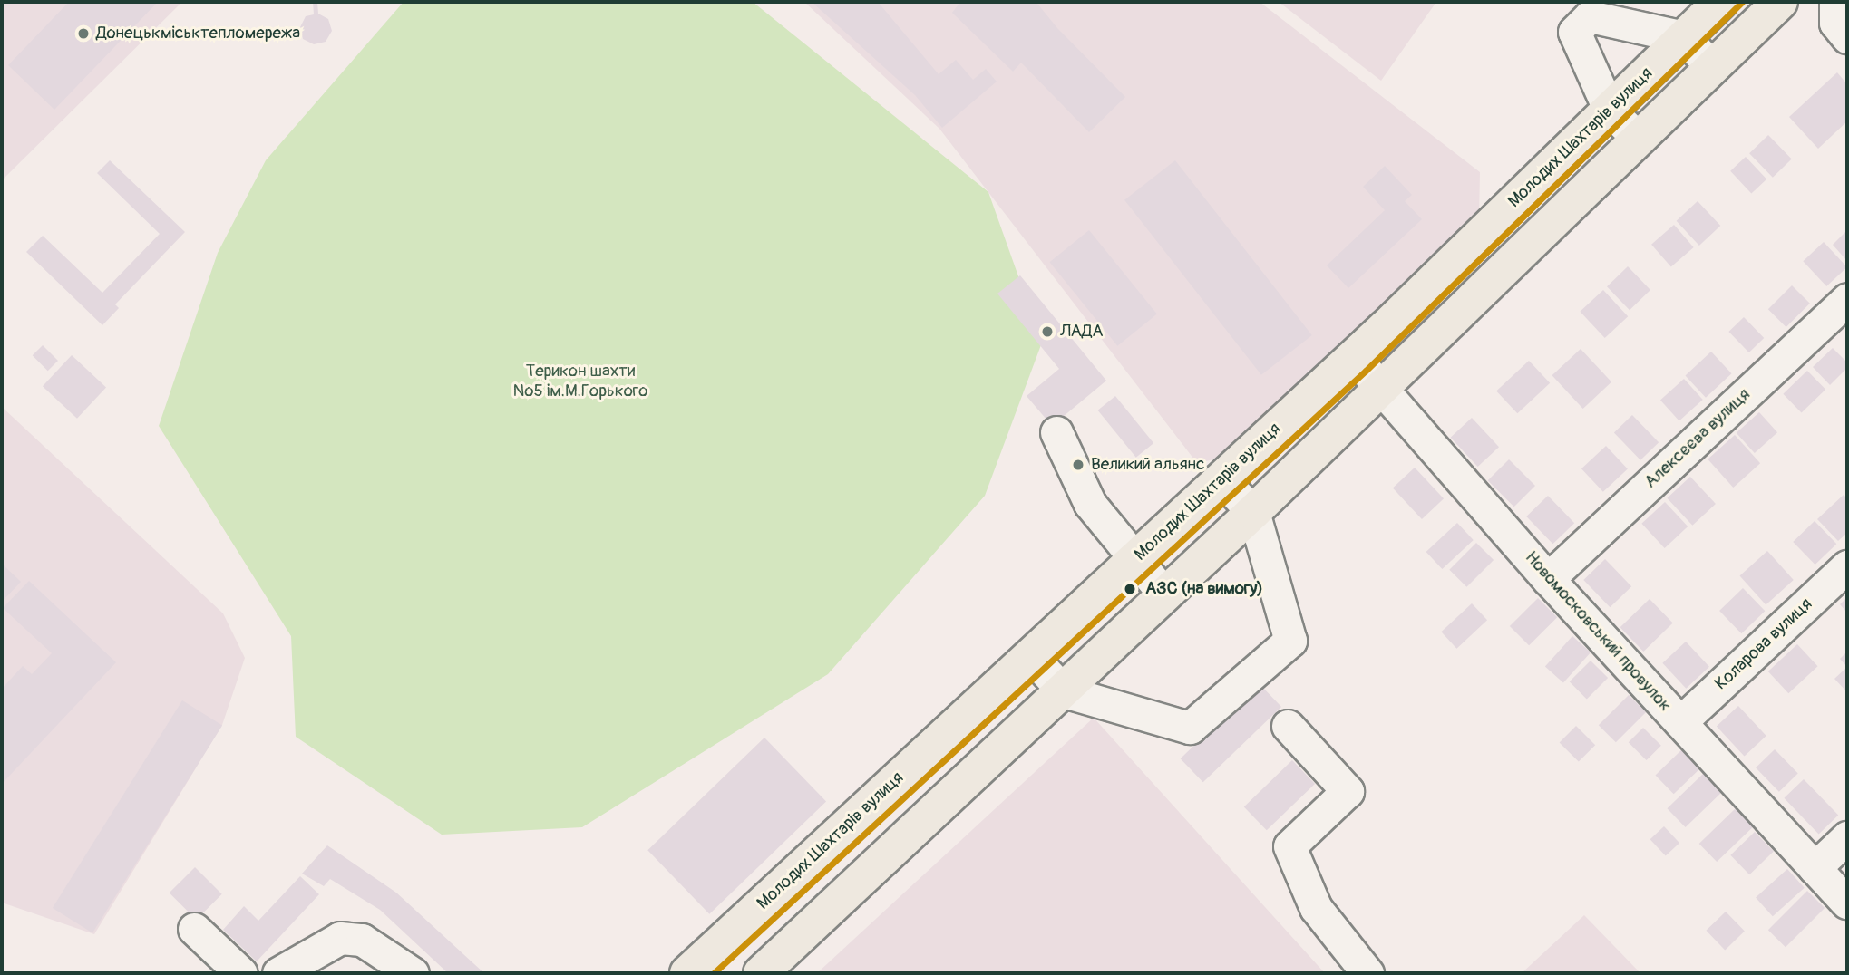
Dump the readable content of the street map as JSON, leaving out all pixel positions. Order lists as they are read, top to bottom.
{
  "streets": {
    "main road": ["Молодих Шахтарів вулиця"],
    "street": ["Алексєєва вулиця", "Новомосковський провулок", "Коларова вулиця"]
  },
  "crossings": [
    ["Молодих Шахтарів вулиця", "Новомосковський провулок"],
    ["Алексєєва вулиця", "Новомосковський провулок"],
    ["Новомосковський провулок", "Коларова вулиця"]
  ],
  "parks": ["Терикон шахти №5 ім.М.Горького"],
  "places": [
    "Донецькміськтепломережа",
    "ЛАДА",
    "Великий альянс",
    "АЗС (на вимогу)"
  ]
}
